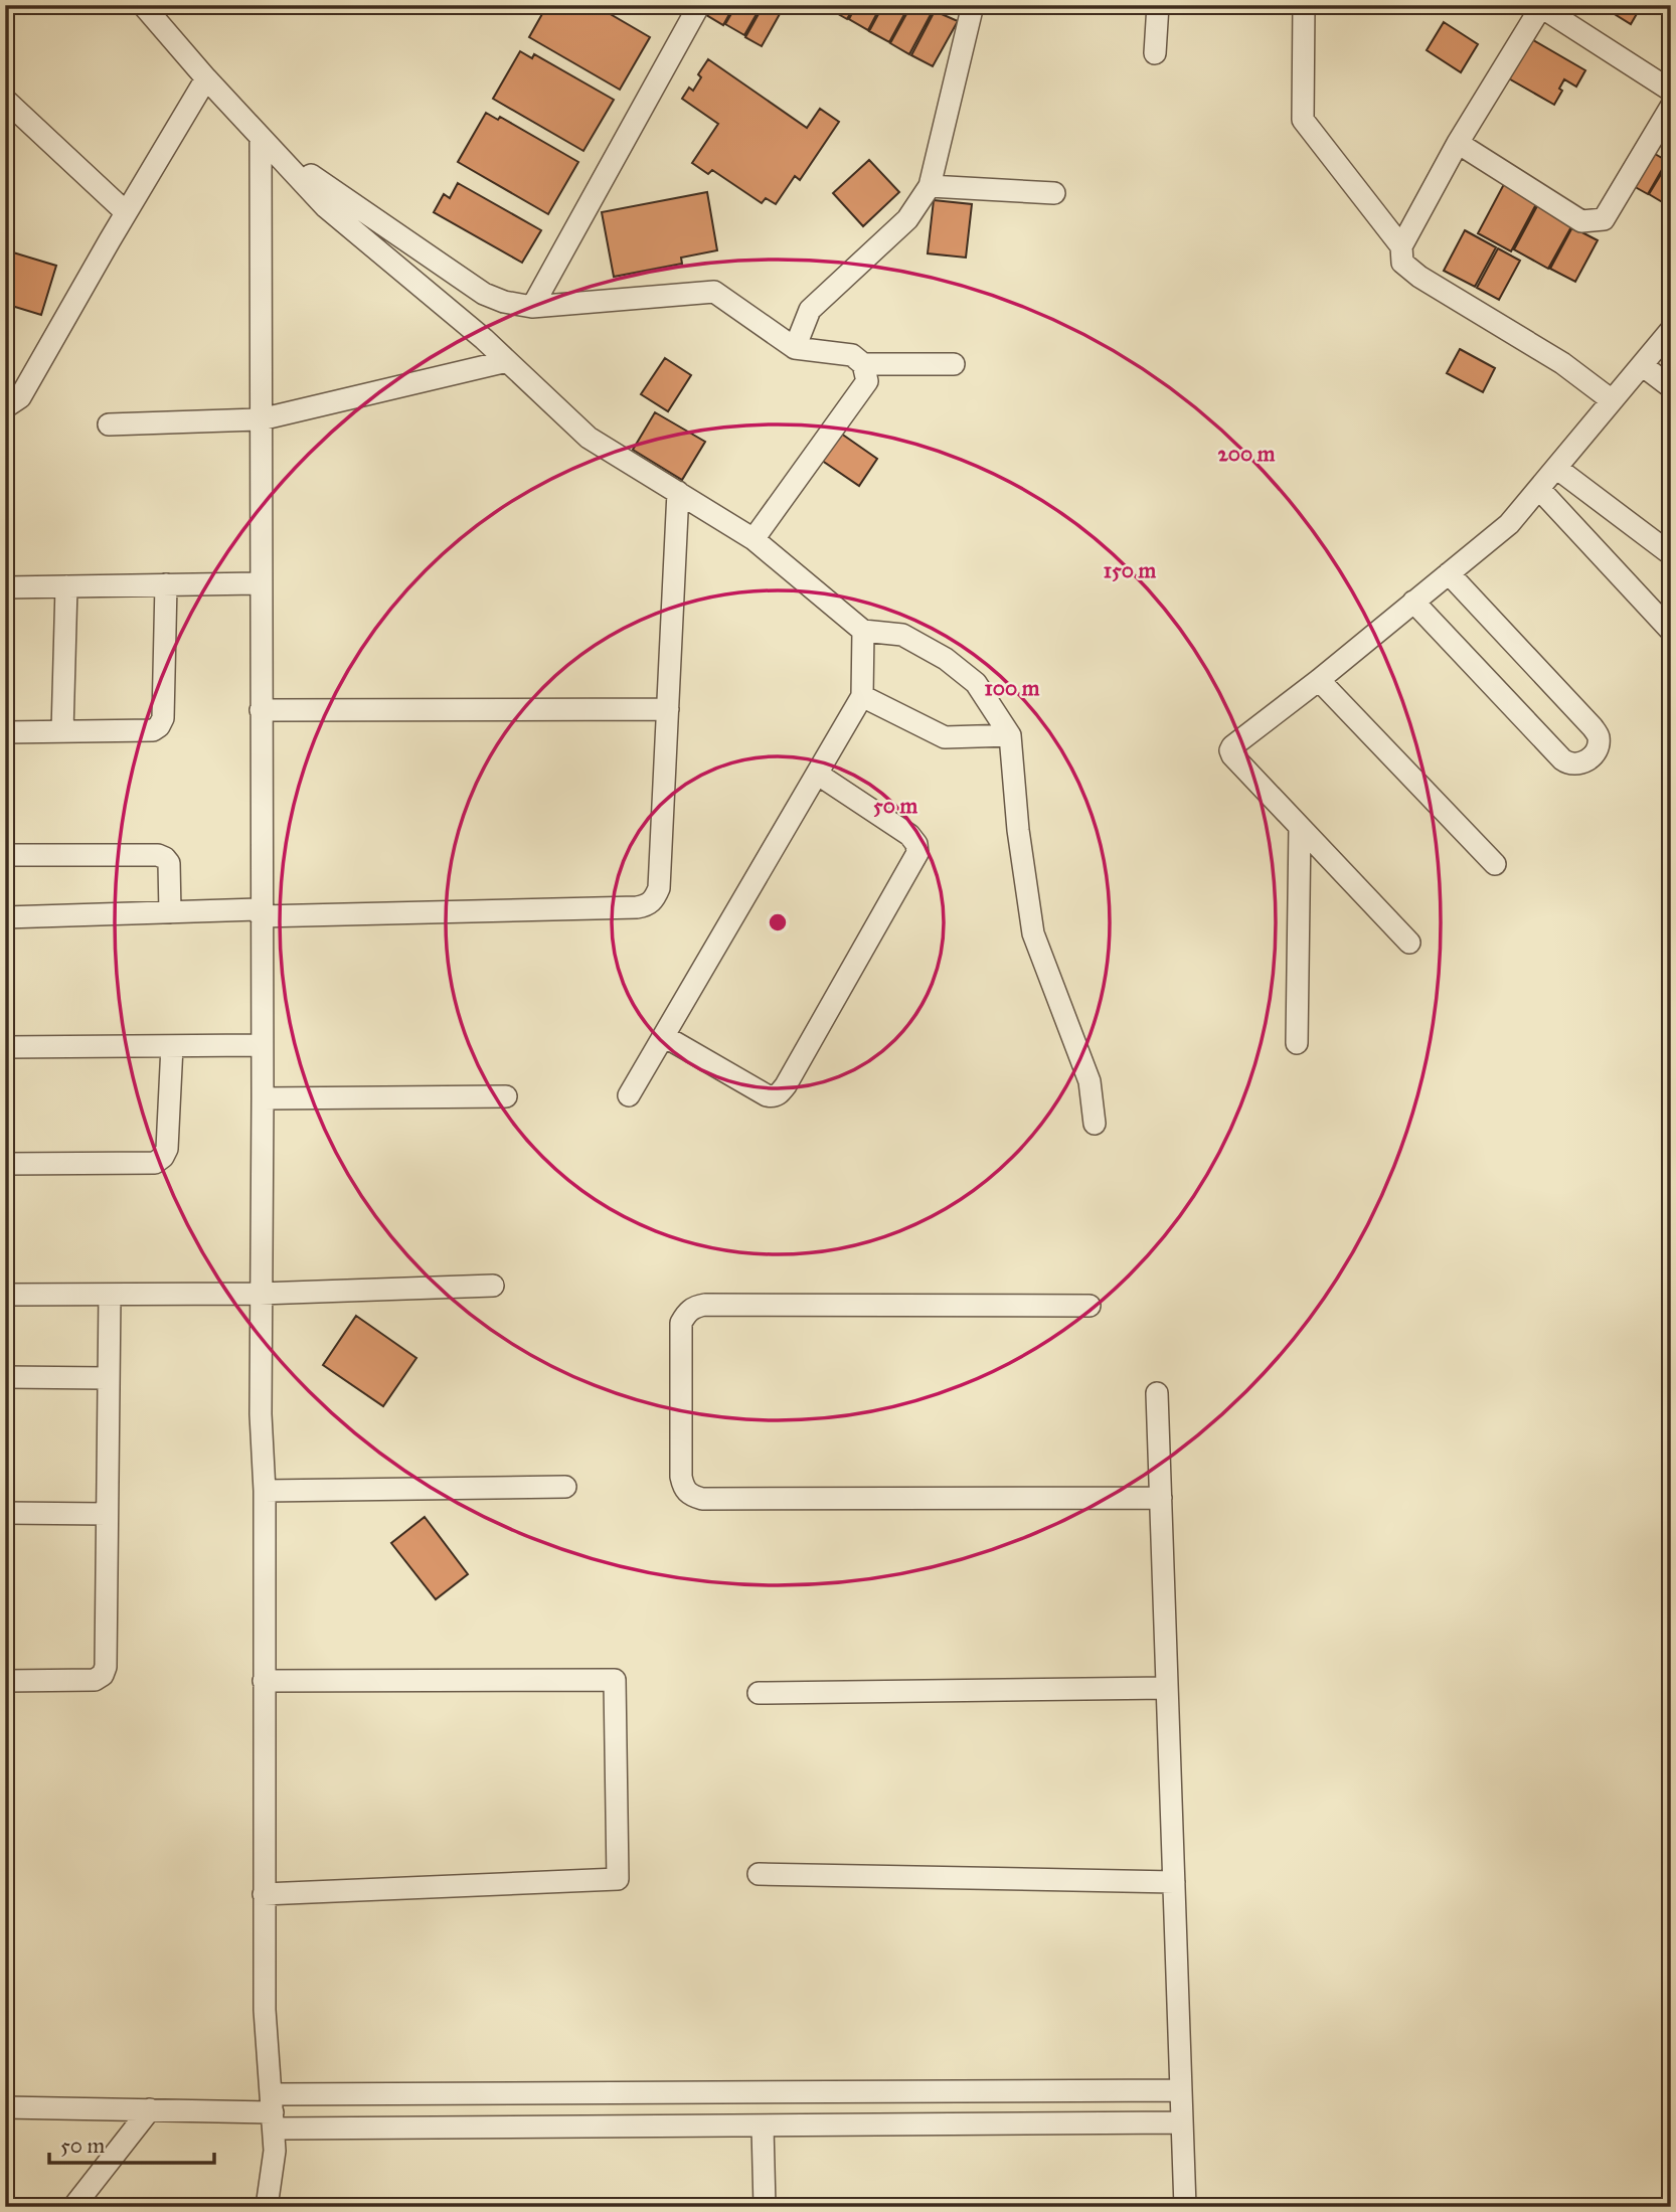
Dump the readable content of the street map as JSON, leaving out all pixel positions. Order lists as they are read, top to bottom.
{
  "scale_bar": "50 m",
  "rings": [
    "200 m",
    "150 m",
    "100 m",
    "50 m"
  ]
}
